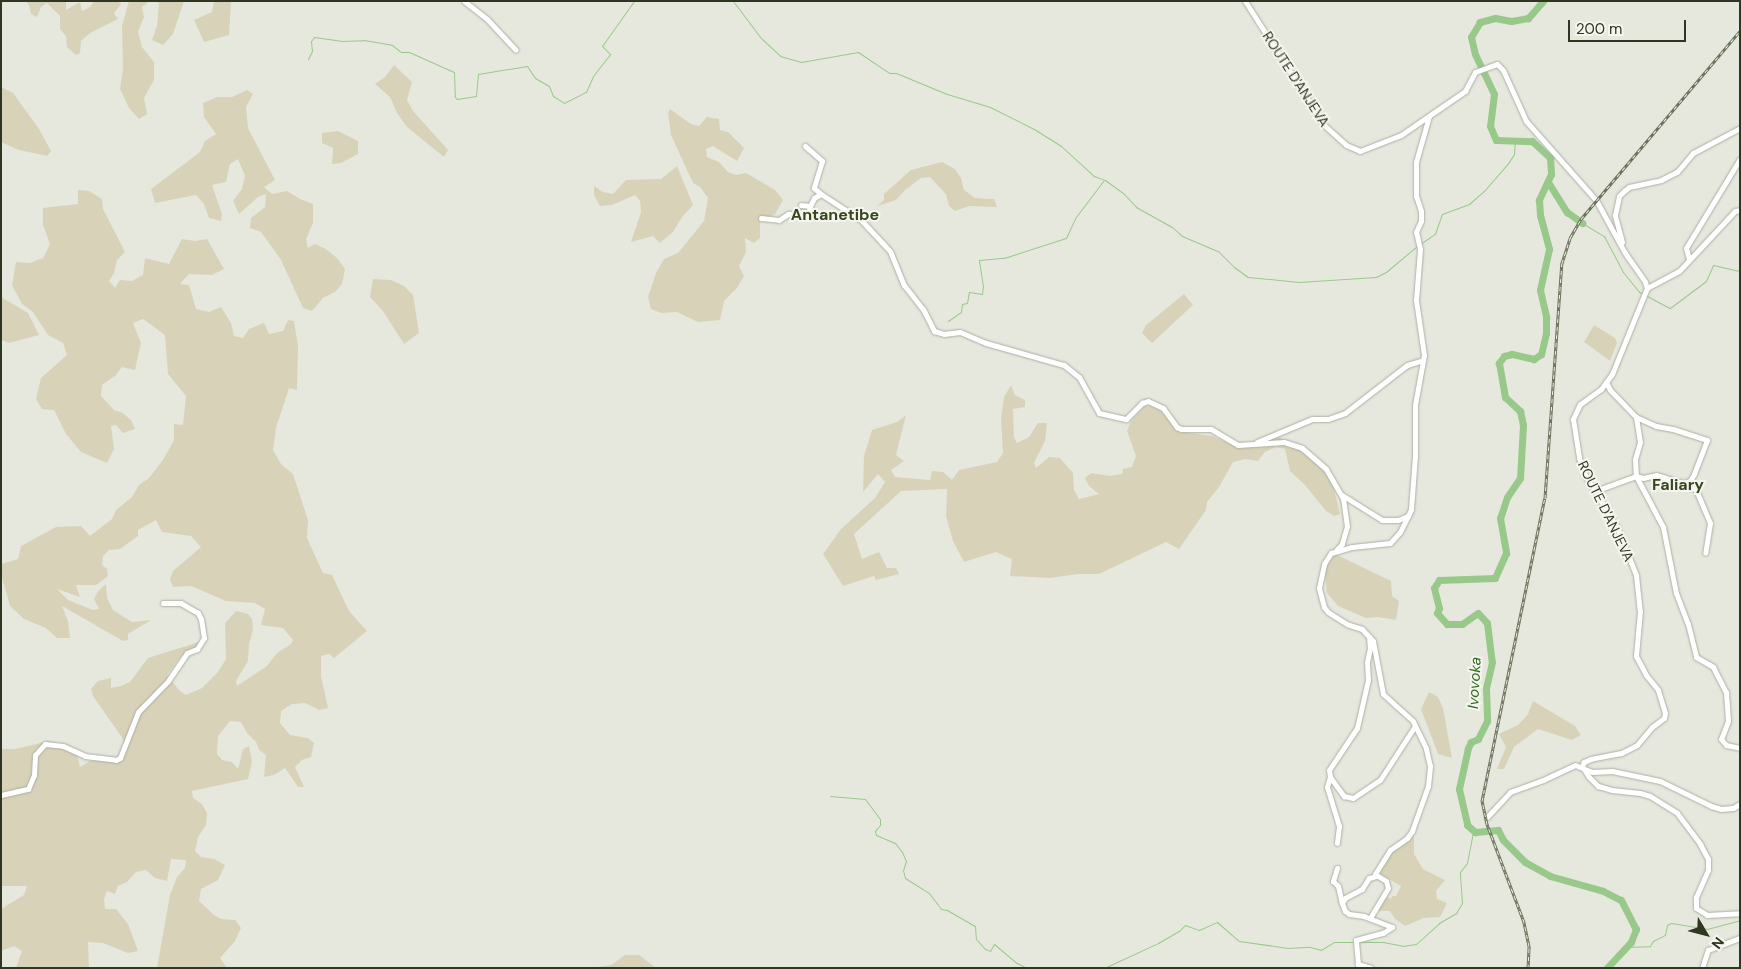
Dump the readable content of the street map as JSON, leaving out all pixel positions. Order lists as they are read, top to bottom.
{
  "streets": {
    "street": ["ROUTE D'ANJEVA"]
  },
  "districts": ["Antanetibe", "Faliary"],
  "water": ["Ivovoka"],
  "scale_bar": "200 m",
  "north": "bottom right"
}
